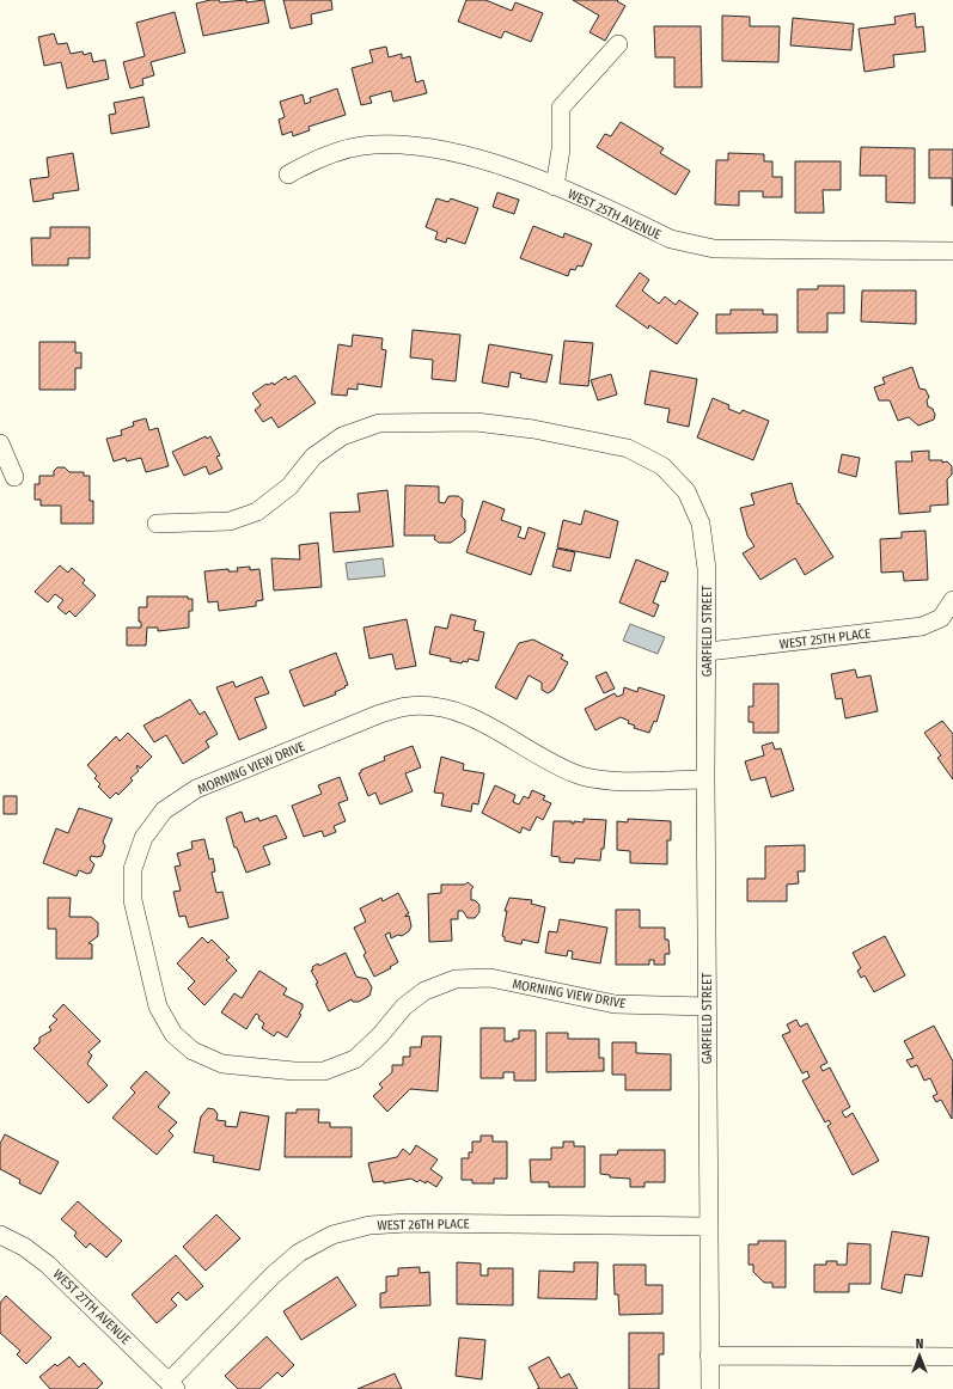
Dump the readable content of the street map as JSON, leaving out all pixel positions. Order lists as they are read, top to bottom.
{
  "streets": {
    "street": [
      "WEST 25TH AVENUE",
      "GARFIELD STREET",
      "WEST 25TH PLACE",
      "MORNING VIEW DRIVE",
      "WEST 26TH PLACE",
      "WEST 27TH AVENUE"
    ]
  },
  "crossings": [
    ["GARFIELD STREET", "WEST 25TH PLACE"],
    ["GARFIELD STREET", "MORNING VIEW DRIVE"],
    ["GARFIELD STREET", "WEST 26TH PLACE"],
    ["WEST 26TH PLACE", "WEST 27TH AVENUE"]
  ],
  "north": "top"
}
